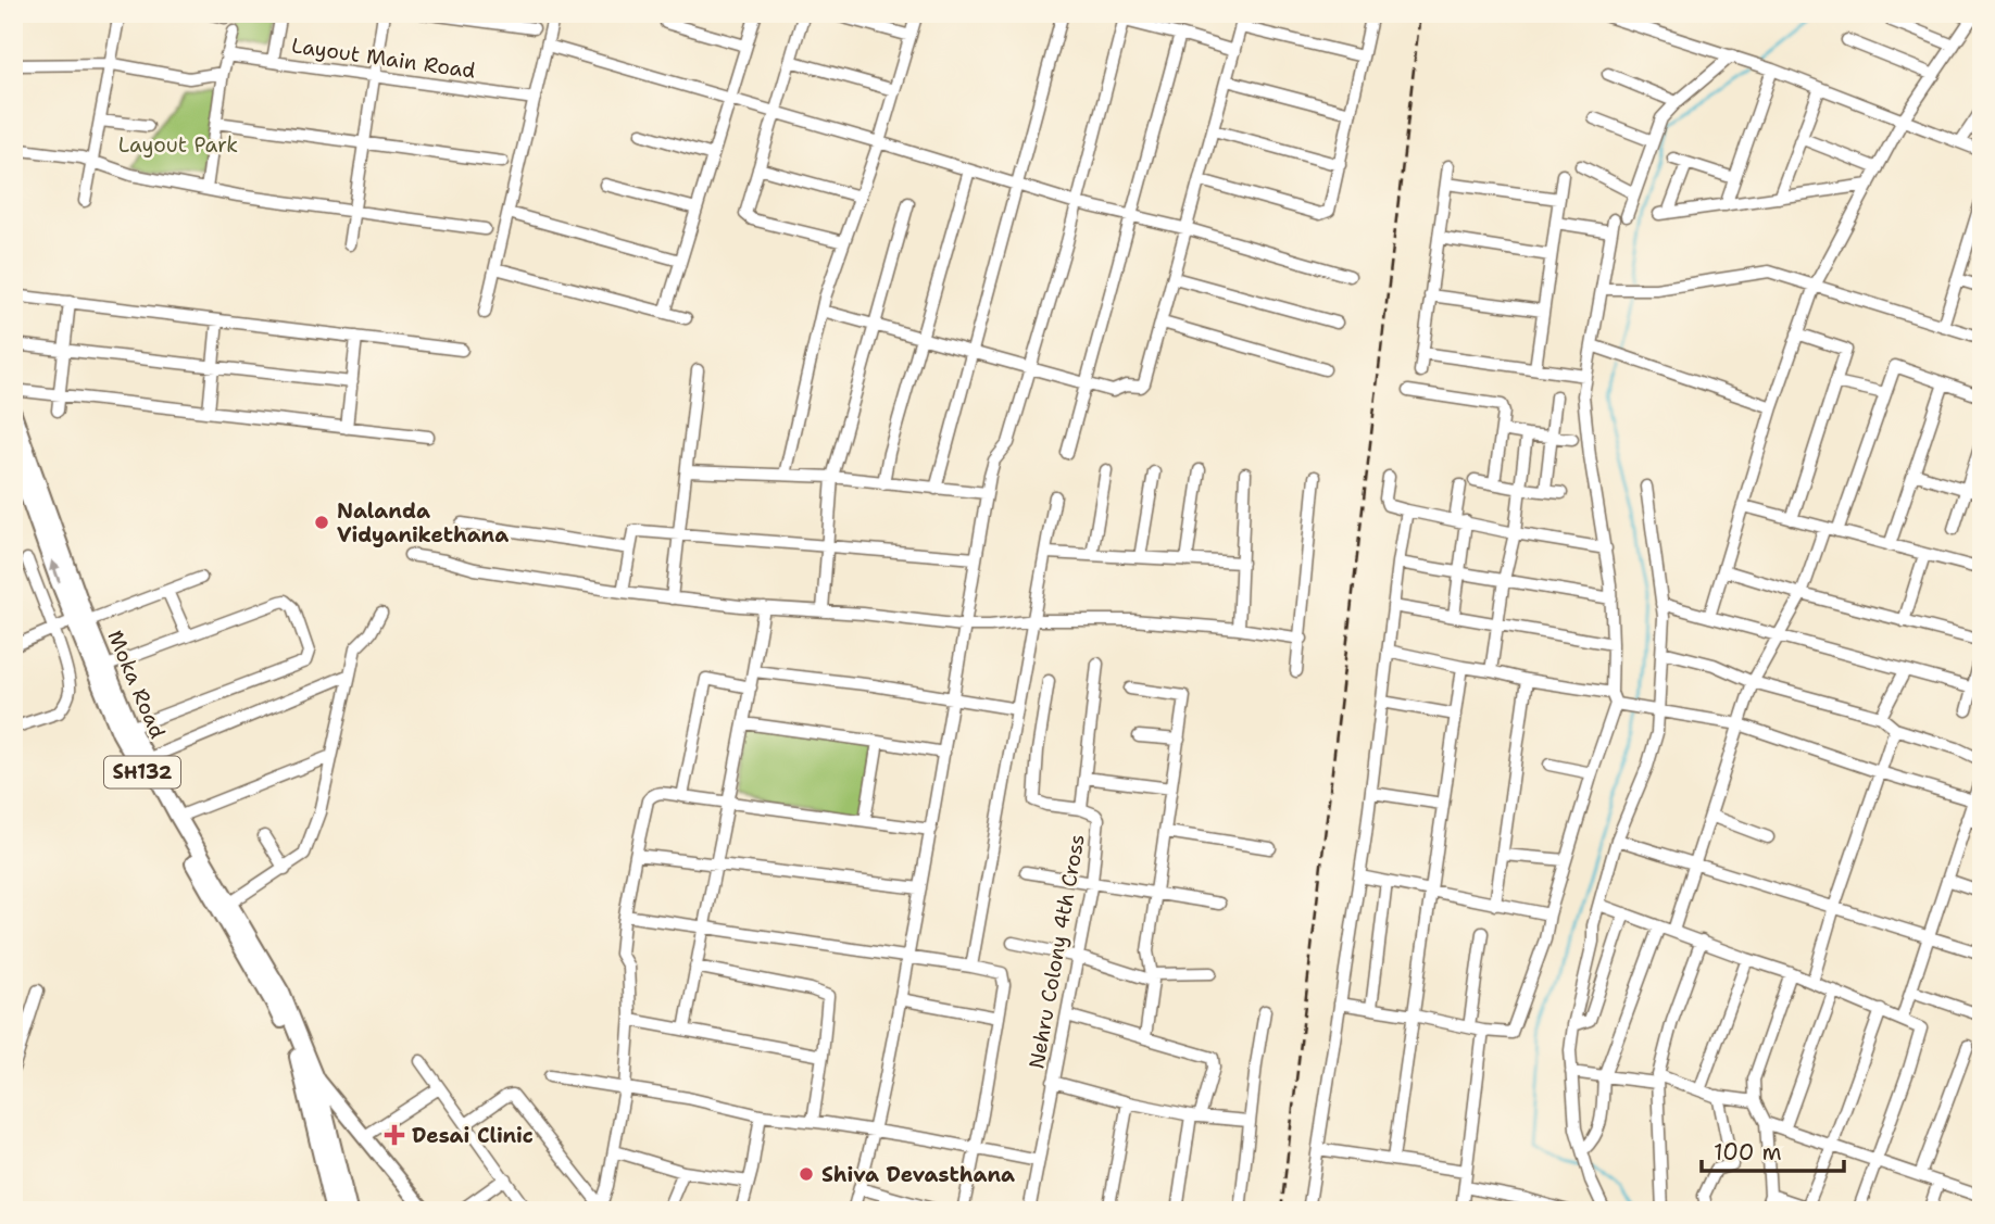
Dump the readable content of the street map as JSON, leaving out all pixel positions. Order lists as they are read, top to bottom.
{
  "streets": {
    "main road": ["Moka Road", "SH132"],
    "street": ["Layout Main Road", "Nehru Colony 4th Cross"]
  },
  "crossings": [
    ["Moka Road", "SH132"]
  ],
  "parks": ["Layout Park"],
  "places": {
    "other": ["Nalanda Vidyanikethana", "Shiva Devasthana"],
    "health": ["Desai Clinic"]
  },
  "scale_bar": "100 m"
}
